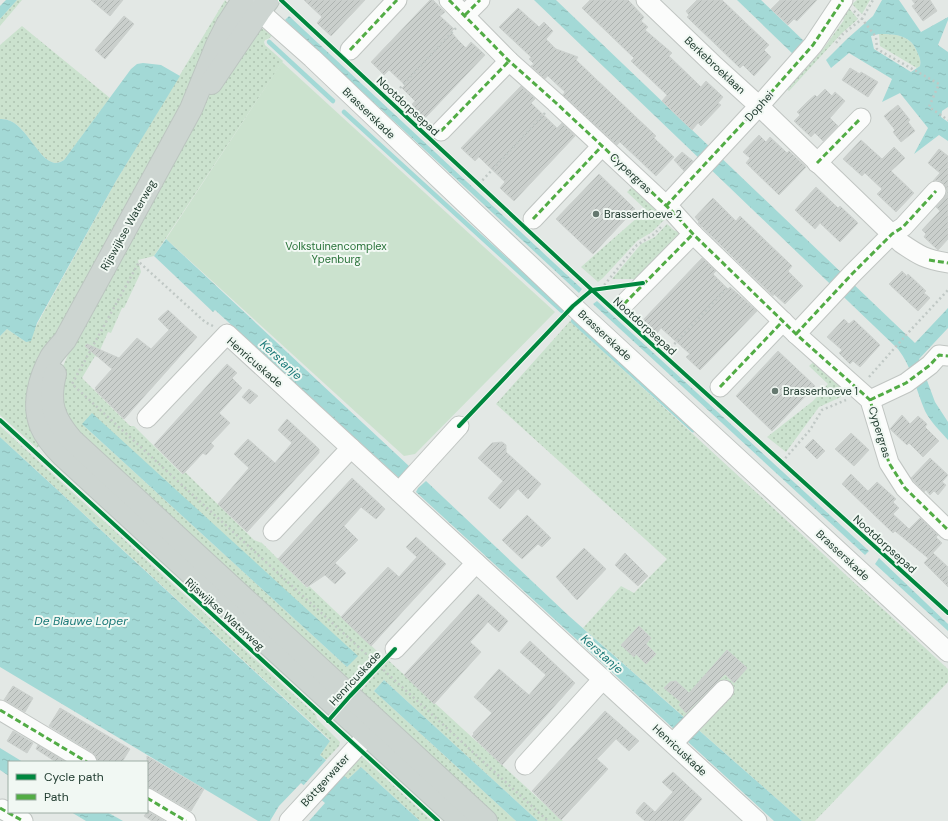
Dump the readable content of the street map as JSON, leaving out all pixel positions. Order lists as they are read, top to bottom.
{
  "streets": {
    "main road": ["Rijswijkse Waterweg"],
    "street": [
      "Berkebroeklaan",
      "Dophei",
      "Brasserskade",
      "Cypergras",
      "Henricuskade",
      "Böttgerwater"
    ],
    "cycle path": ["Nootdorpsepad"]
  },
  "crossings": [
    ["Berkebroeklaan", "Dophei"],
    ["Dophei", "Cypergras"],
    ["Brasserskade", "Rijswijkse Waterweg"],
    ["Rijswijkse Waterweg", "Böttgerwater"]
  ],
  "water": ["Kerstanje", "De Blauwe Loper"],
  "parks": ["Volkstuinencomplex Ypenburg"],
  "places": ["Brasserhoeve 2", "Brasserhoeve 1"],
  "legend": ["Cycle path", "Path"]
}
